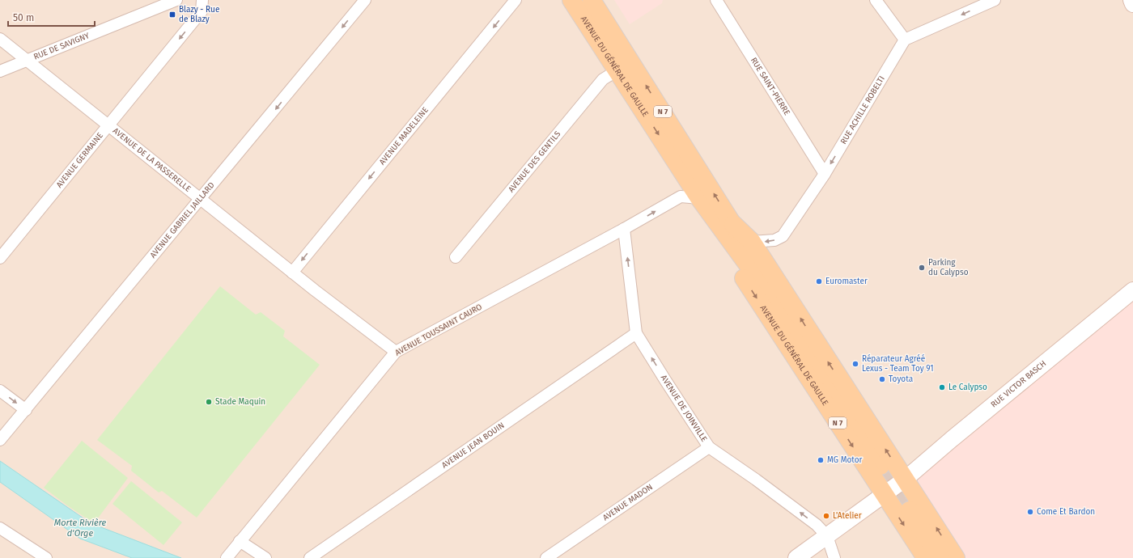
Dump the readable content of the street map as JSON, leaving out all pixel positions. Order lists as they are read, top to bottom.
{
  "streets": {
    "main road": ["AVENUE DU GÉNÉRAL DE GAULLE", "N 7", "RUE VICTOR BASCH"],
    "street": [
      "RUE DE SAVIGNY",
      "RUE SAINT-PIERRE",
      "RUE ACHILLE ROBELTI",
      "AVENUE MADELEINE",
      "AVENUE DE LA PASSERELLE",
      "AVENUE GERMAINE",
      "AVENUE DES GENTILS",
      "AVENUE GABRIEL JAILLARD",
      "AVENUE TOUSSAINT CAURO",
      "AVENUE DE JOINVILLE",
      "AVENUE JEAN BOUIN",
      "AVENUE MADON"
    ]
  },
  "crossings": [
    ["RUE DE SAVIGNY", "AVENUE DE LA PASSERELLE"],
    ["AVENUE DU GÉNÉRAL DE GAULLE", "RUE ACHILLE ROBELTI"],
    ["AVENUE DU GÉNÉRAL DE GAULLE", "AVENUE DES GENTILS"],
    ["AVENUE DU GÉNÉRAL DE GAULLE", "AVENUE TOUSSAINT CAURO"],
    ["AVENUE DU GÉNÉRAL DE GAULLE", "RUE VICTOR BASCH"],
    ["RUE SAINT-PIERRE", "RUE ACHILLE ROBELTI"],
    ["AVENUE MADELEINE", "AVENUE DE LA PASSERELLE"],
    ["AVENUE DE LA PASSERELLE", "AVENUE GERMAINE"],
    ["AVENUE DE LA PASSERELLE", "AVENUE GABRIEL JAILLARD"],
    ["AVENUE DE LA PASSERELLE", "AVENUE TOUSSAINT CAURO"],
    ["AVENUE TOUSSAINT CAURO", "AVENUE DE JOINVILLE"],
    ["RUE VICTOR BASCH", "AVENUE DE JOINVILLE"],
    ["AVENUE DE JOINVILLE", "AVENUE JEAN BOUIN"],
    ["AVENUE DE JOINVILLE", "AVENUE MADON"]
  ],
  "one_way": [
    "RUE ACHILLE ROBELTI",
    "AVENUE MADELEINE",
    "AVENUE GERMAINE",
    "AVENUE GABRIEL JAILLARD",
    "AVENUE DE JOINVILLE"
  ],
  "water": ["Morte Rivière d'Orge"],
  "places": {
    "transit": ["Blazy - Rue de Blazy"],
    "other": [
      "Parking du Calypso",
      "Euromaster",
      "Réparateur Agréé Lexus - Team Toy 91",
      "Toyota",
      "Le Calypso",
      "Stade Maquin",
      "MG Motor",
      "Come Et Bardon",
      "L'Atelier"
    ]
  },
  "scale_bar": "50 m"
}
